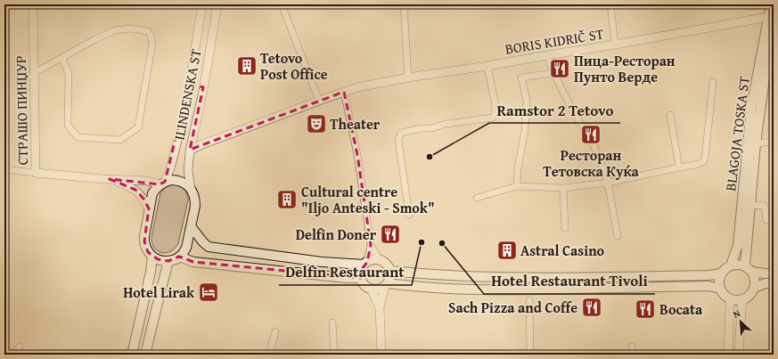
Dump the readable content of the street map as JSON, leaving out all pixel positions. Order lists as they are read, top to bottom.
{
  "streets": {
    "main road": ["BLAGOJA TOSKA ST"],
    "street": ["BORIS KIDRIČ ST", "ILINDENSKA ST", "СТРАШО ПИНЏУР"]
  },
  "crossings": [
    ["BORIS KIDRIČ ST", "ILINDENSKA ST"],
    ["BORIS KIDRIČ ST", "BLAGOJA TOSKA ST"]
  ],
  "places": {
    "building": ["Tetovo Post Office", "Cultural centre \"Iljo Anteski - Smok\"", "Astral Casino"],
    "restaurant": [
      "Пица-Ресторан Пунто Верде",
      "Ресторан Тетовска Куќа",
      "Delfin Doner",
      "Sach Pizza and Coffe",
      "Bocata"
    ],
    "theatre": ["Theater"],
    "other": ["Ramstor 2 Tetovo", "Delfin Restaurant", "Hotel Restaurant Tivoli"],
    "hotel": ["Hotel Lirak"]
  },
  "north": "top left"
}
